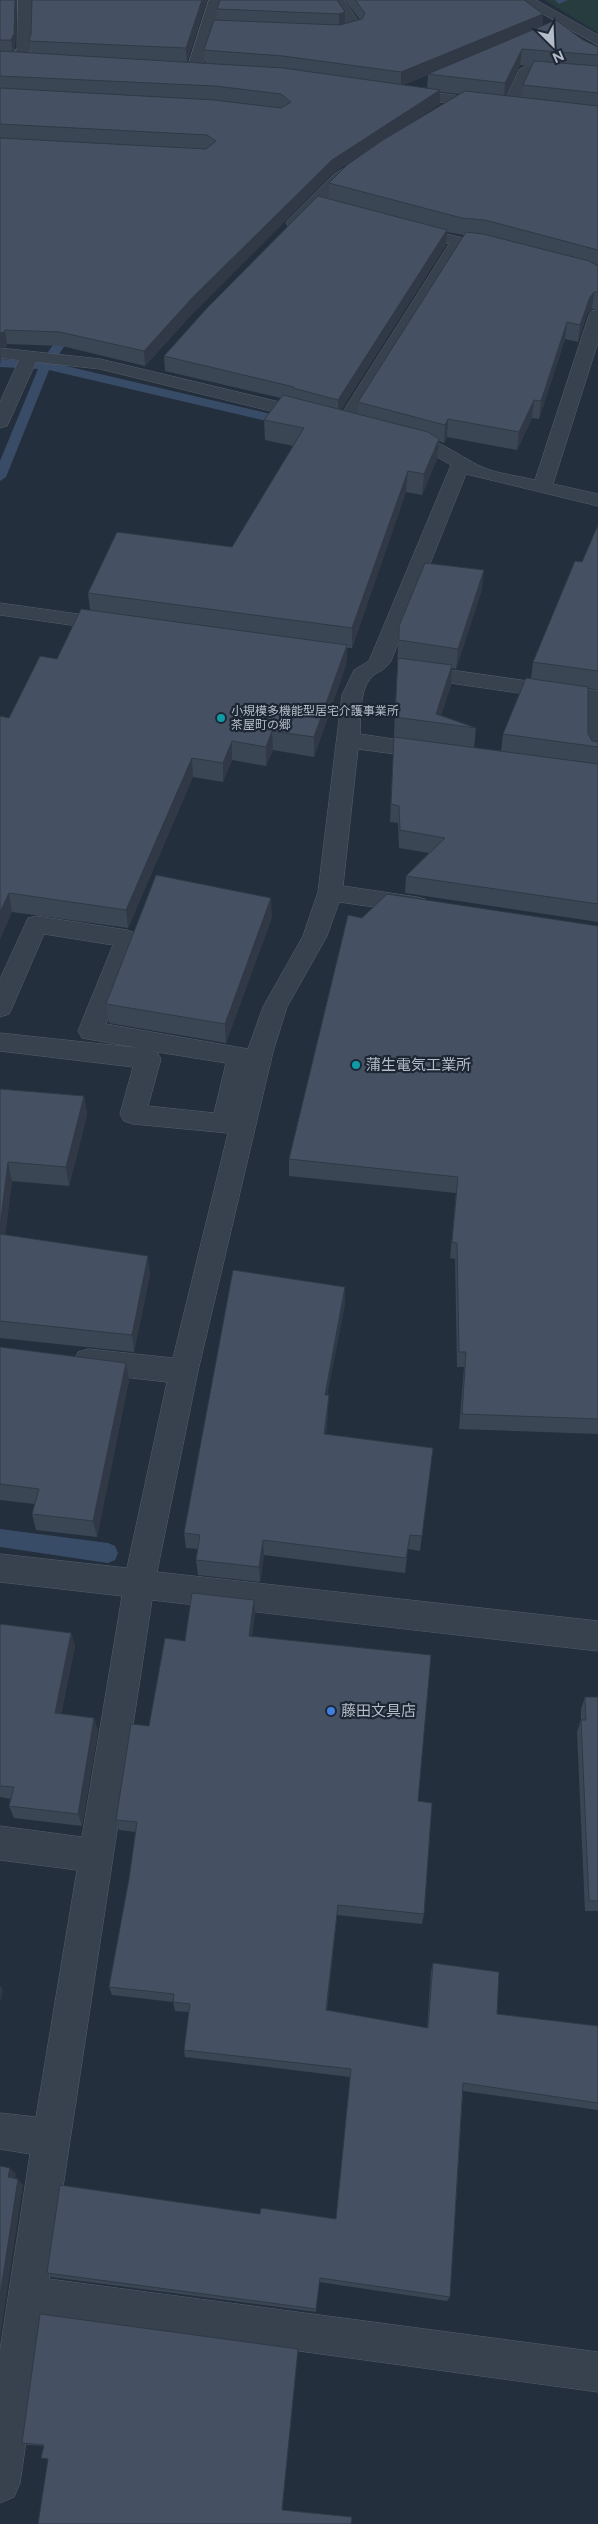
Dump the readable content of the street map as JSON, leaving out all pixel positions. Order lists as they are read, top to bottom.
{
  "places": ["小規模多機能型居宅介護事業所 茶屋町の郷", "蒲生電気工業所", "藤田文具店"],
  "north": "bottom right"
}
